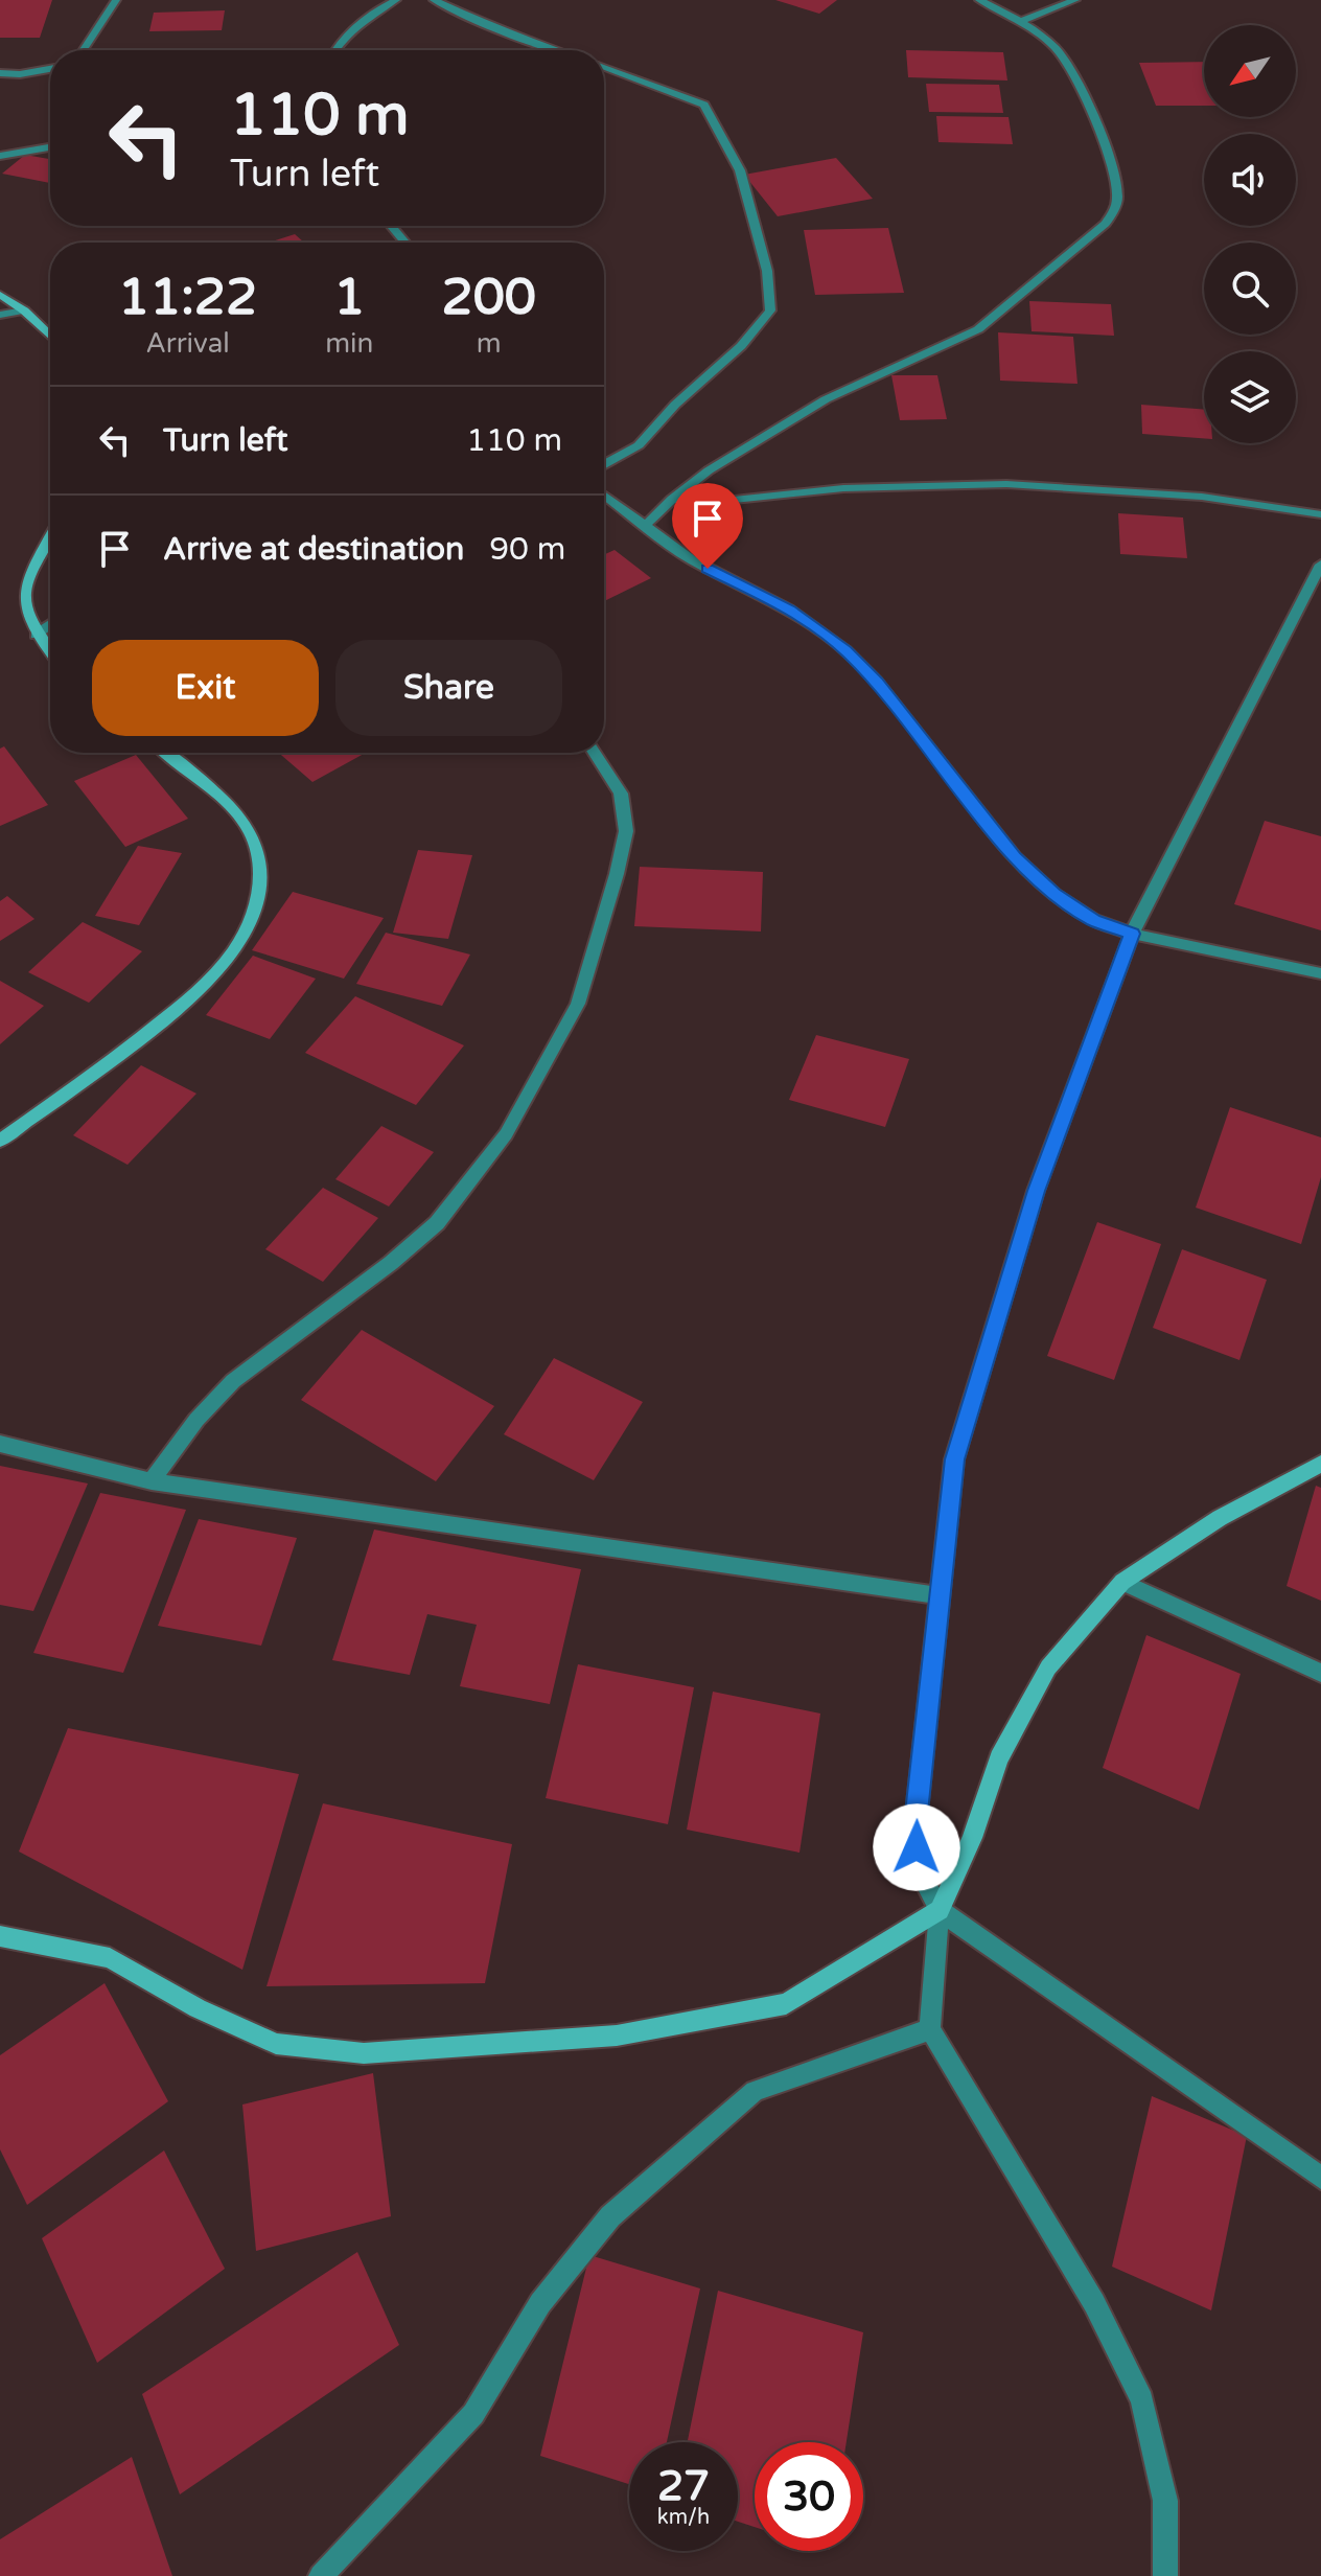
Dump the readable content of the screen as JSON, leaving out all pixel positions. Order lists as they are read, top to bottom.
{
  "north": "bottom left",
  "page": {
    "turn": ["110 m", "Turn left"],
    "eta": [
      "11:22",
      "Arrival",
      "1",
      "min",
      "200",
      "m"
    ],
    "list": [
      {
        "name": "Turn left",
        "value": "110 m"
      },
      {
        "name": "Arrive at destination",
        "value": "90 m"
      }
    ],
    "buttons": ["Exit", "Share"],
    "speed": "27 km/h",
    "limit": "30"
  }
}
